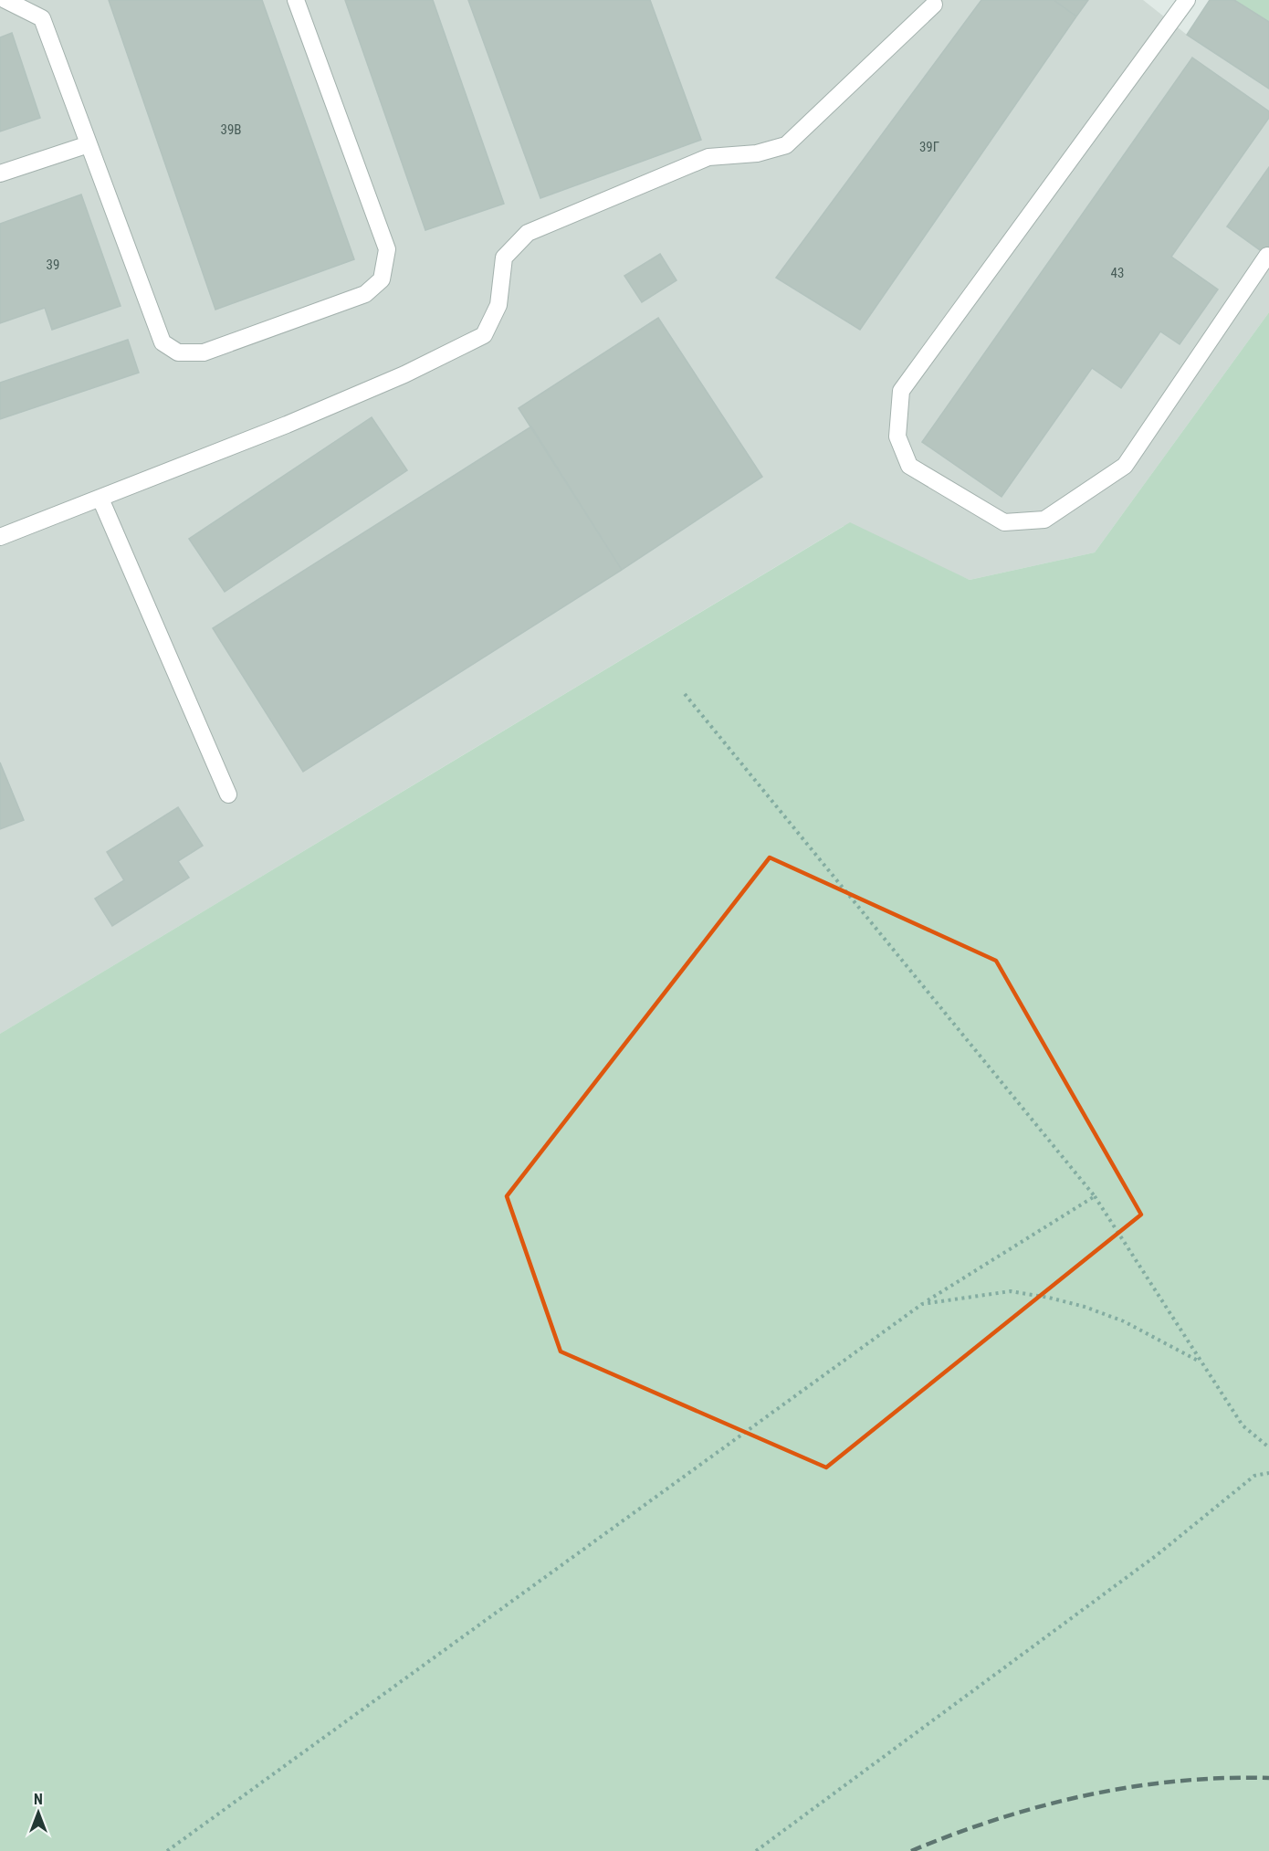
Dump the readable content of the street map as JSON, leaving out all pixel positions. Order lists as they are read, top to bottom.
{
  "house_numbers": [
    "39В",
    "39Г",
    "39",
    "43"
  ],
  "north": "top"
}
